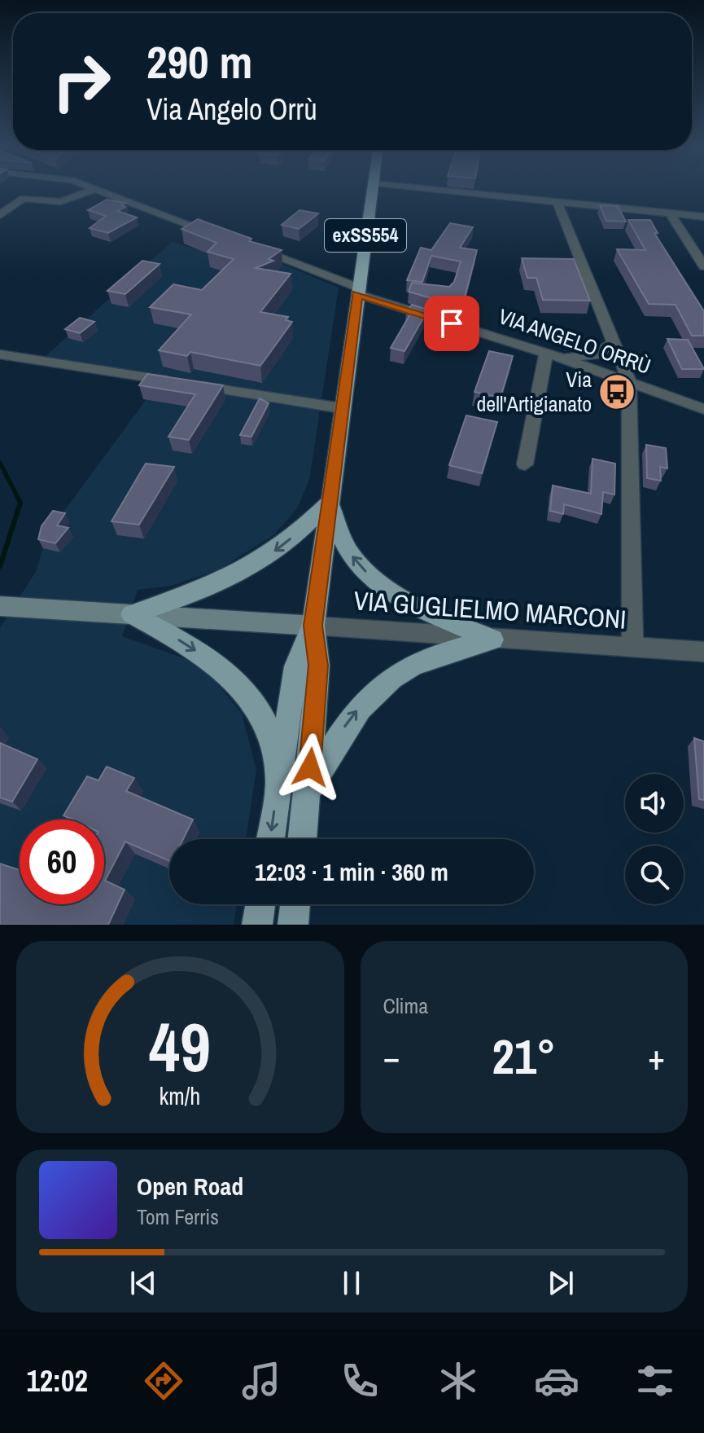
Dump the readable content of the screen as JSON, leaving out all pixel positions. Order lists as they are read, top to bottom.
{
  "streets": {
    "main road": ["exSS554", "VIA GUGLIELMO MARCONI"],
    "street": ["VIA ANGELO ORRÙ"]
  },
  "crossings": [
    ["exSS554", "VIA ANGELO ORRÙ"],
    ["exSS554", "VIA GUGLIELMO MARCONI"]
  ],
  "places": {
    "bus stop": ["Via dell'Artigianato"]
  },
  "page": {
    "turn": ["290 m", "Via Angelo Orrù"],
    "limit": "60",
    "trip": "12:03 · 1 min · 360 m",
    "tile": "Clima",
    "heat": ["−", "21°", "+"],
    "song": ["Open Road", "Tom Ferris"],
    "tabs": "12:02",
    "gauge": ["49", "km/h"]
  }
}
